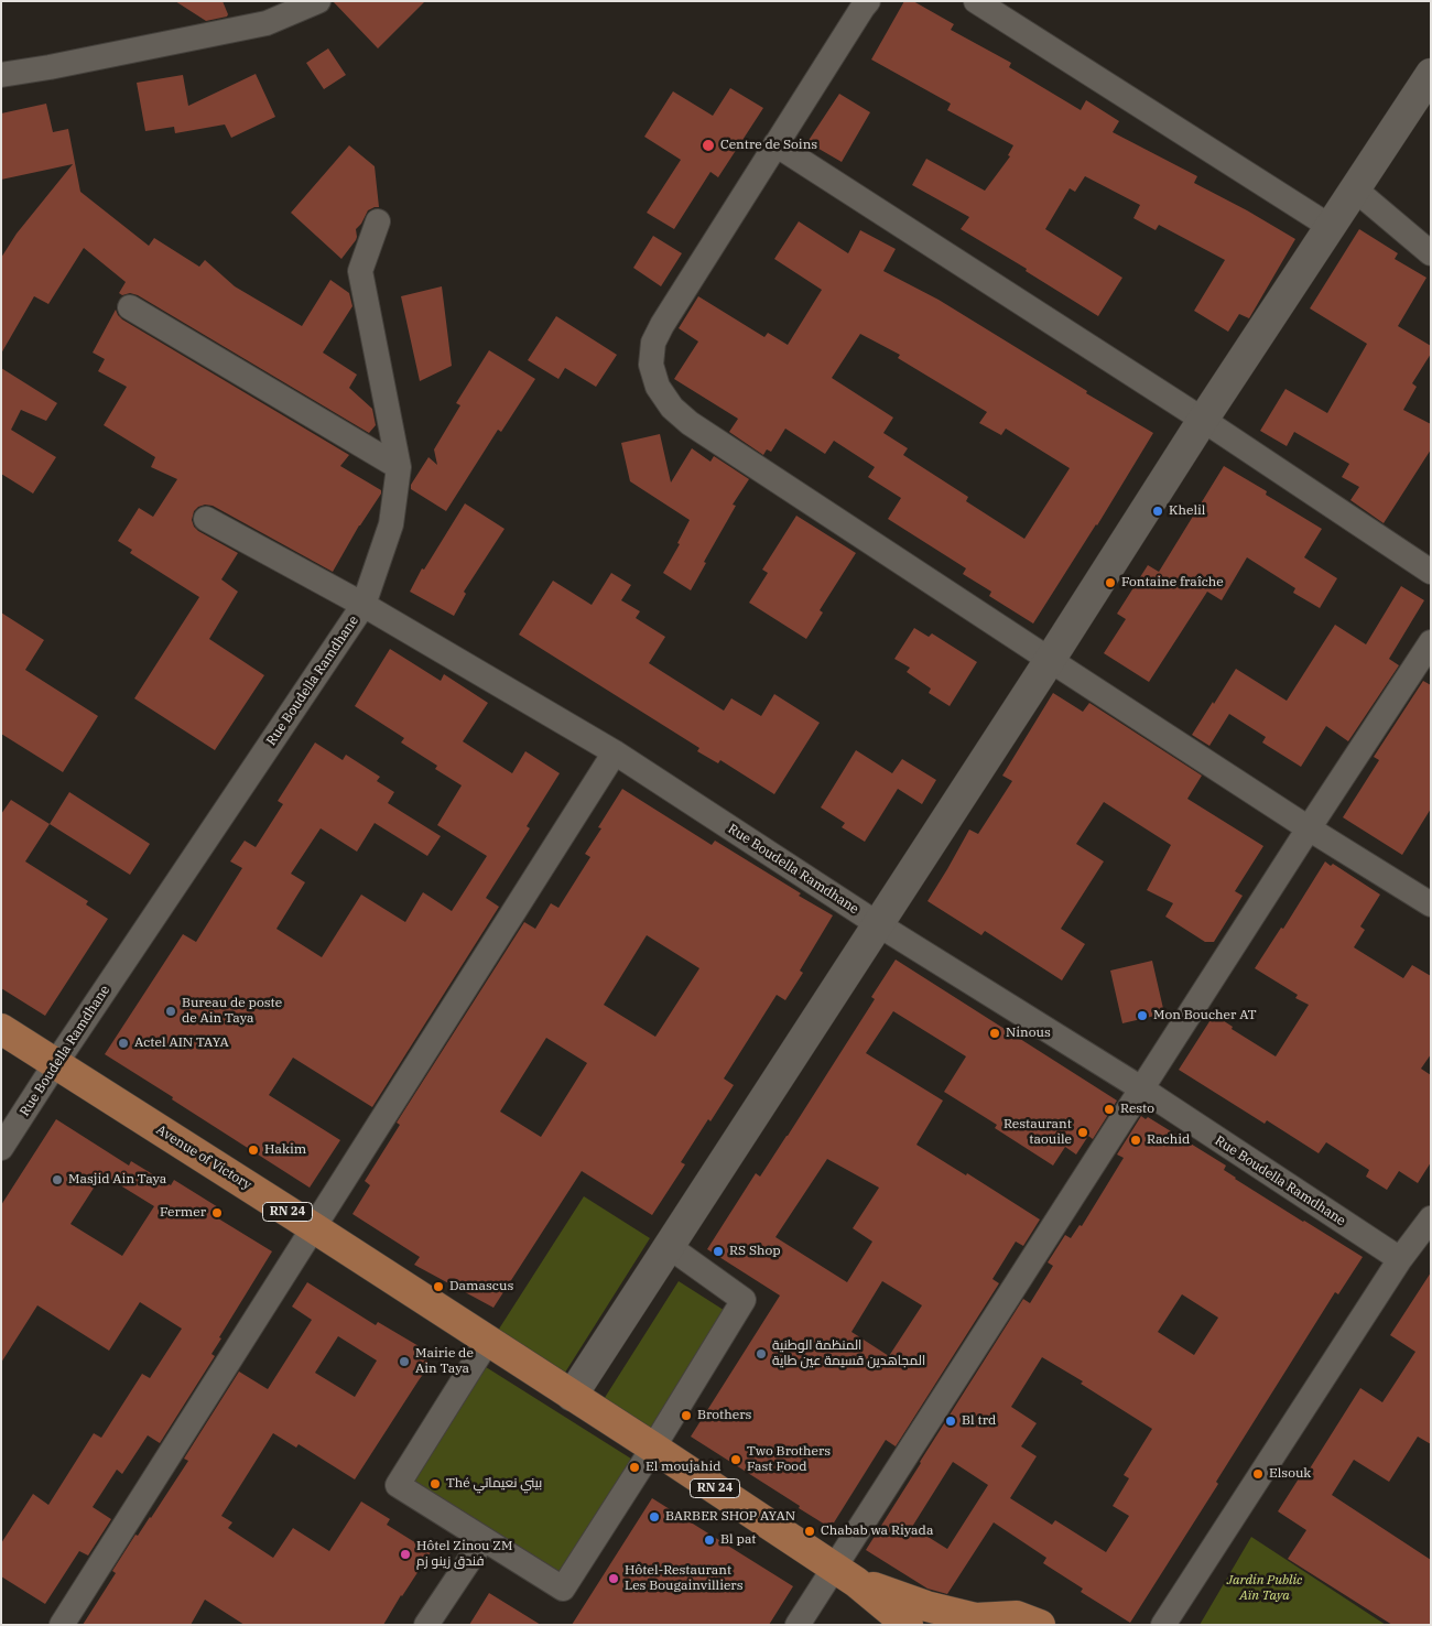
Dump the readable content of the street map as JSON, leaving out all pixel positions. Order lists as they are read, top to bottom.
{
  "streets": {
    "main road": ["Avenue of Victory", "RN 24"],
    "street": ["Rue Boudella Ramdhane"]
  },
  "crossings": [
    ["Rue Boudella Ramdhane", "Avenue of Victory"],
    ["Avenue of Victory", "RN 24"]
  ],
  "parks": ["Jardin Public Aïn Taya"],
  "places": [
    "Centre de Soins",
    "Khelil",
    "Fontaine fraîche",
    "Bureau de poste de Ain Taya",
    "Mon Boucher AT",
    "Ninous",
    "Actel AIN TAYA",
    "Resto",
    "Restaurant taouile",
    "Rachid",
    "Hakim",
    "Masjid Ain Taya",
    "Fermer",
    "RS Shop",
    "Damascus",
    "المنظمة الوطنية المجاهدين قسيمة عين طاية",
    "Mairie de Ain Taya",
    "Brothers",
    "Bl trd",
    "Two Brothers Fast Food",
    "El moujahid",
    "Elsouk",
    "Thé بيني نعيماتي",
    "BARBER SHOP AYAN",
    "Chabab wa Riyada",
    "Bl pat",
    "Hôtel Zinou ZM فندق زينو زم",
    "Hôtel-Restaurant Les Bougainvilliers"
  ]
}
